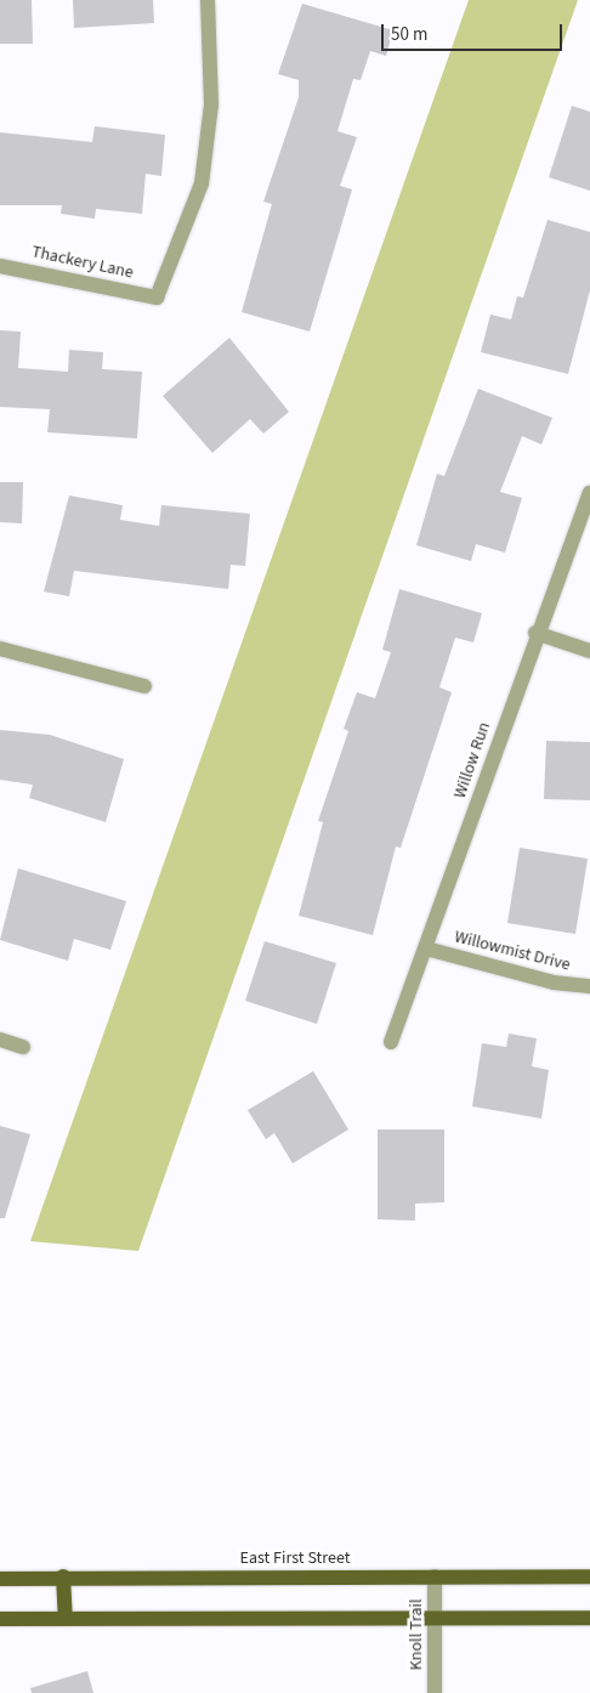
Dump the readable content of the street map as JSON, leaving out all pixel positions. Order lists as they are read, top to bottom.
{
  "streets": {
    "main road": ["East First Street"],
    "street": [
      "Thackery Lane",
      "Willow Run",
      "Willowmist Drive",
      "Knoll Trail"
    ]
  },
  "crossings": [
    ["Willow Run", "Willowmist Drive"],
    ["East First Street", "Knoll Trail"]
  ],
  "scale_bar": "50 m"
}
